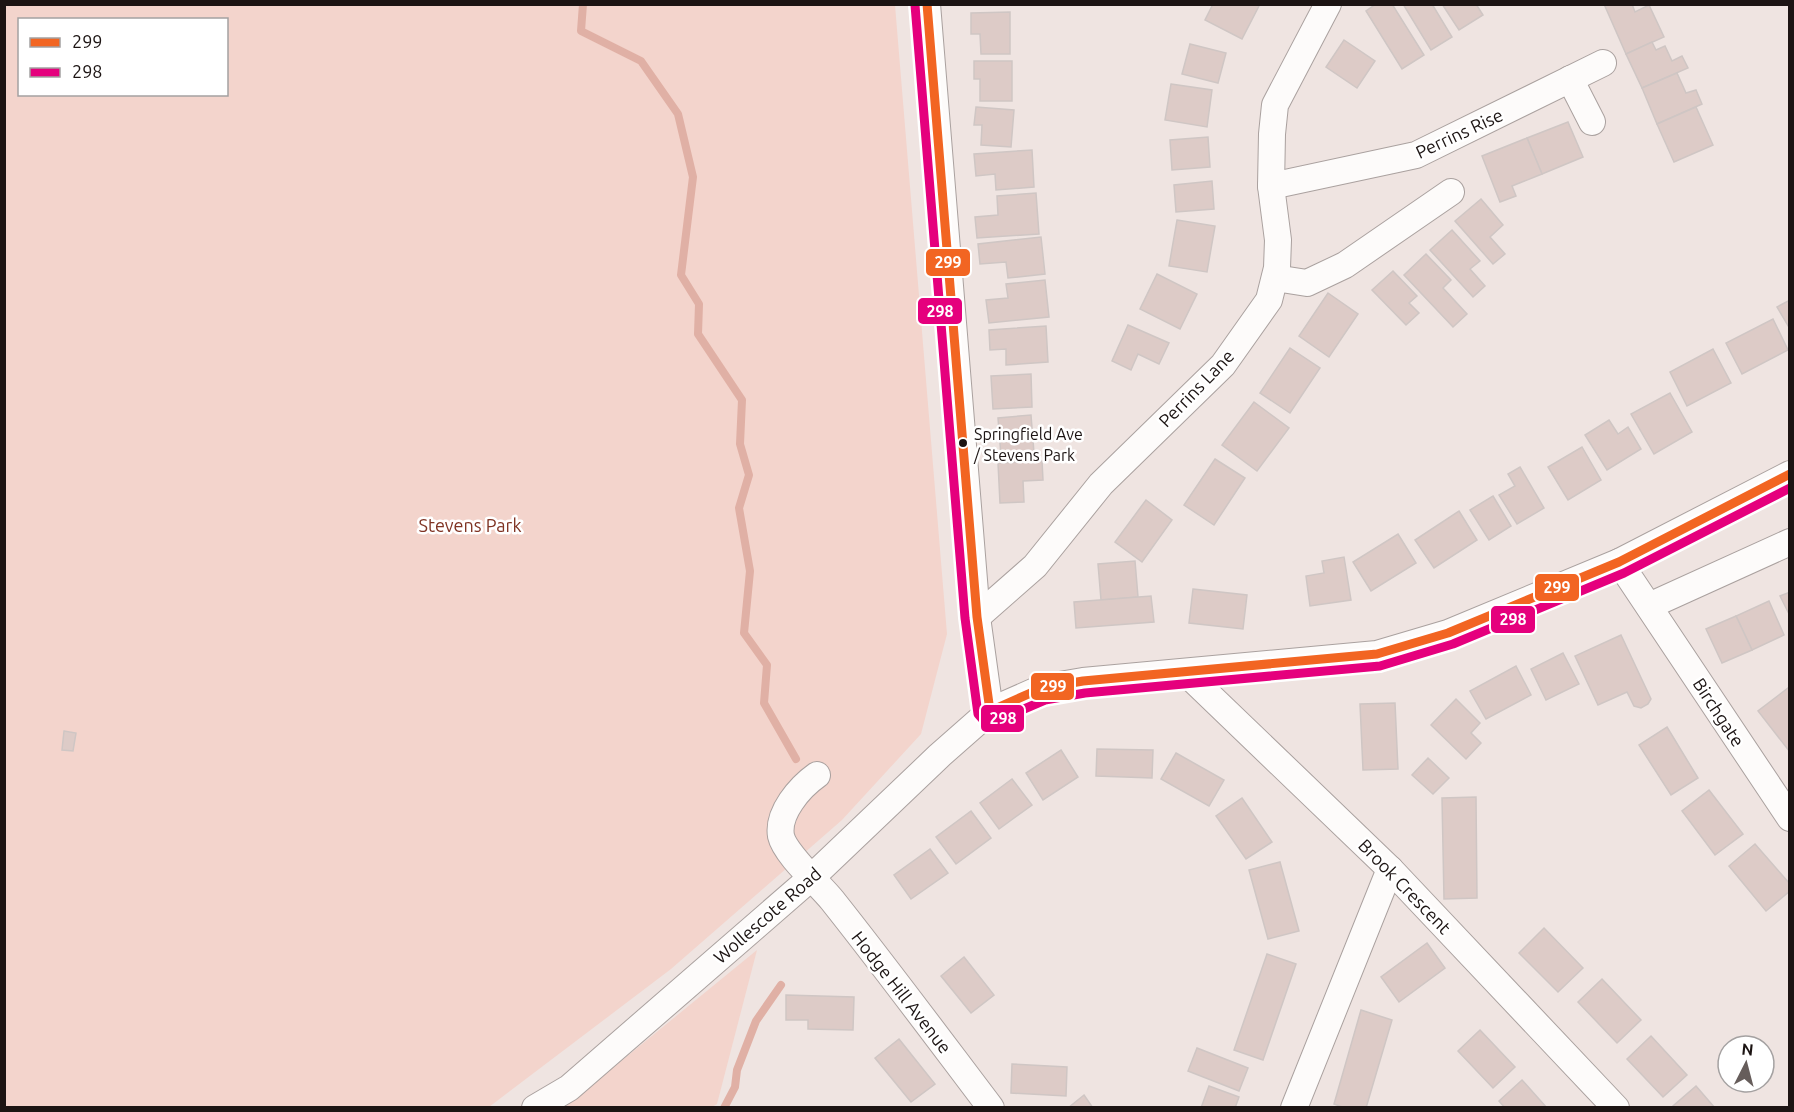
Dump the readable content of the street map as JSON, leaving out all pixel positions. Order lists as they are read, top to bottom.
{
  "streets": {
    "street": [
      "Perrins Rise",
      "Perrins Lane",
      "Birchgate",
      "Brook Crescent",
      "Wollescote Road",
      "Hodge Hill Avenue"
    ]
  },
  "crossings": [
    ["Perrins Rise", "Perrins Lane"],
    ["Birchgate", "Wollescote Road"],
    ["Brook Crescent", "Wollescote Road"],
    ["Wollescote Road", "Hodge Hill Avenue"]
  ],
  "parks": ["Stevens Park"],
  "places": ["Springfield Ave / Stevens Park"],
  "lines": ["transit line 299", "transit line 298"],
  "legend": ["299", "298"],
  "north": "top"
}
